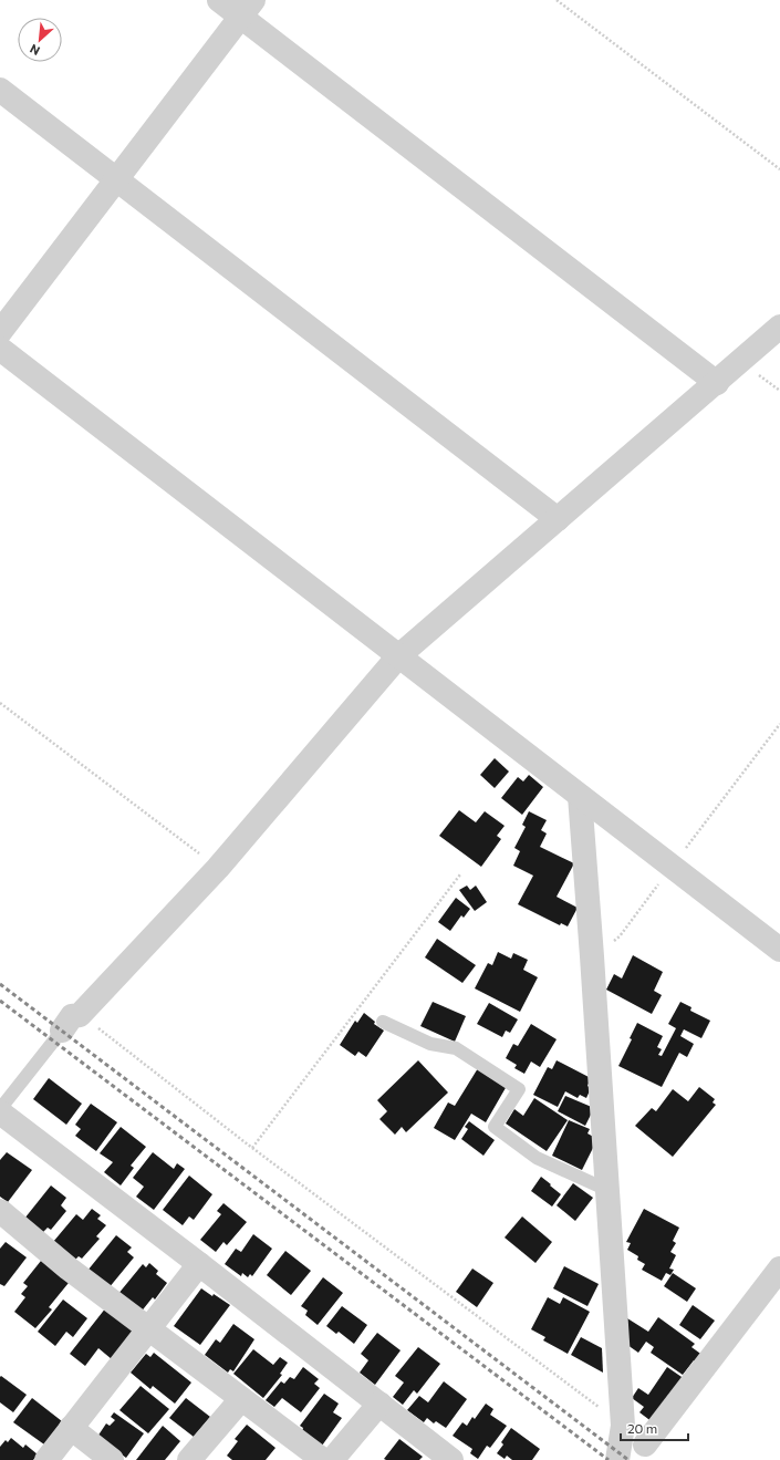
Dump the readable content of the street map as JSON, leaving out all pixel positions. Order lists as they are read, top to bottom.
{
  "scale_bar": "20 m",
  "north": "bottom left"
}
